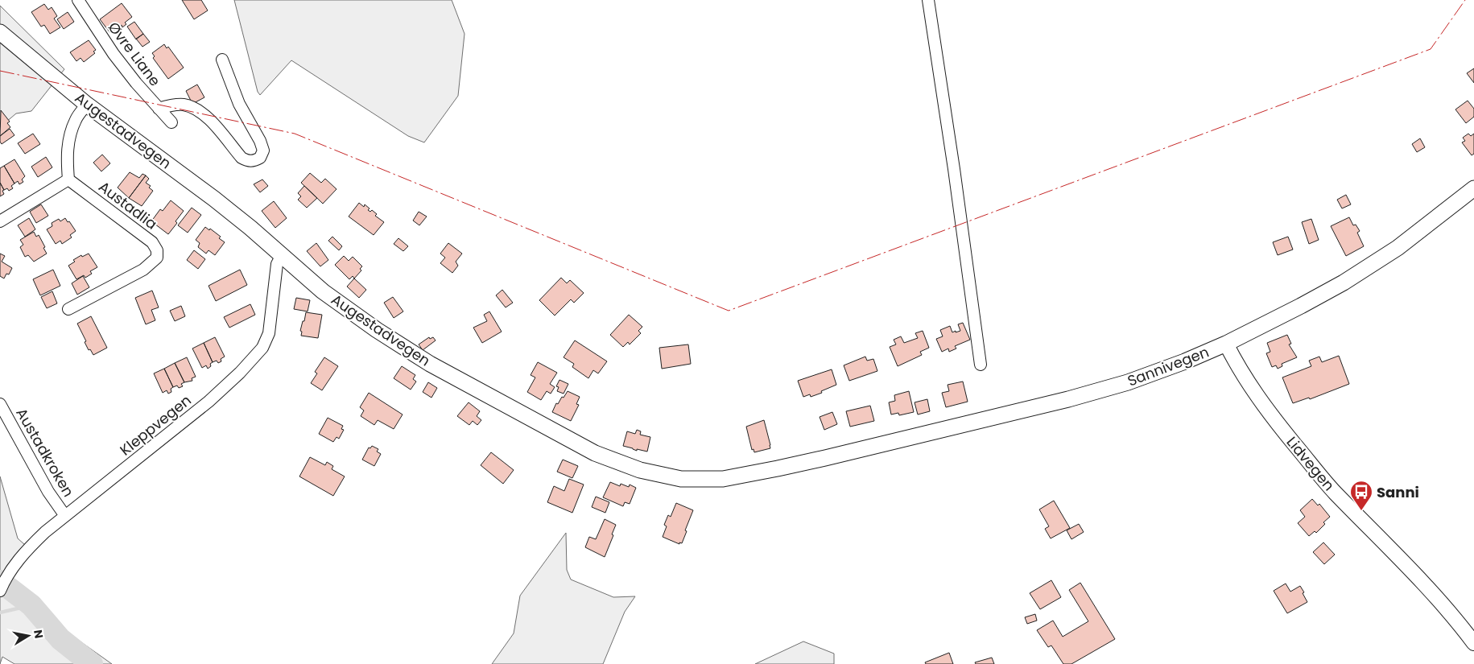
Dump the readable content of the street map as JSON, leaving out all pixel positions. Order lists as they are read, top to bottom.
{
  "streets": {
    "main road": ["Augestadvegen", "Sannivegen"],
    "street": [
      "Øvre Liane",
      "Austadlia",
      "Kleppvegen",
      "Austadkroken",
      "Lidvegen"
    ]
  },
  "crossings": [
    ["Augestadvegen", "Sannivegen"],
    ["Augestadvegen", "Kleppvegen"],
    ["Sannivegen", "Lidvegen"],
    ["Kleppvegen", "Austadkroken"]
  ],
  "places": {
    "bus stop": ["Sanni"]
  },
  "north": "right"
}
